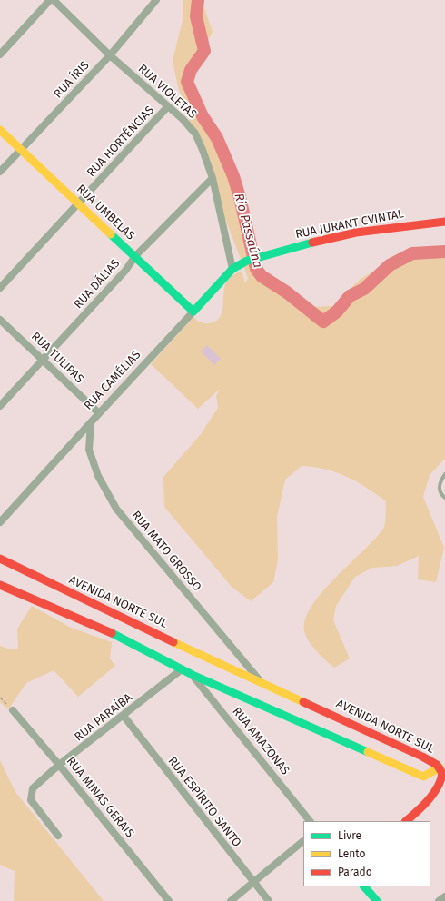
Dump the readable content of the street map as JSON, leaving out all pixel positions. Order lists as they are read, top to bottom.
{
  "streets": {
    "street": [
      "RUA ÍRIS",
      "RUA VIOLETAS",
      "RUA HORTÊNCIAS",
      "RUA UMBELAS",
      "RUA JURANT CVINTAL",
      "RUA DÁLIAS",
      "RUA TULIPAS",
      "RUA CAMÉLIAS",
      "RUA MATO GROSSO",
      "AVENIDA NORTE SUL",
      "RUA PARAÍBA",
      "RUA AMAZONAS",
      "RUA MINAS GERAIS",
      "RUA ESPÍRITO SANTO"
    ]
  },
  "crossings": [
    ["RUA ÍRIS", "RUA VIOLETAS"],
    ["RUA ÍRIS", "RUA UMBELAS"],
    ["RUA VIOLETAS", "RUA HORTÊNCIAS"],
    ["RUA VIOLETAS", "RUA DÁLIAS"],
    ["RUA VIOLETAS", "RUA CAMÉLIAS"],
    ["RUA HORTÊNCIAS", "RUA UMBELAS"],
    ["RUA UMBELAS", "RUA DÁLIAS"],
    ["RUA UMBELAS", "RUA CAMÉLIAS"],
    ["RUA JURANT CVINTAL", "RUA CAMÉLIAS"],
    ["RUA DÁLIAS", "RUA TULIPAS"],
    ["RUA TULIPAS", "RUA CAMÉLIAS"],
    ["RUA CAMÉLIAS", "RUA MATO GROSSO"],
    ["RUA MATO GROSSO", "AVENIDA NORTE SUL"],
    ["AVENIDA NORTE SUL", "RUA PARAÍBA"],
    ["AVENIDA NORTE SUL", "RUA AMAZONAS"],
    ["RUA PARAÍBA", "RUA MINAS GERAIS"],
    ["RUA PARAÍBA", "RUA ESPÍRITO SANTO"]
  ],
  "water": ["Rio Passaúna"],
  "legend": ["Livre", "Lento", "Parado"]
}
